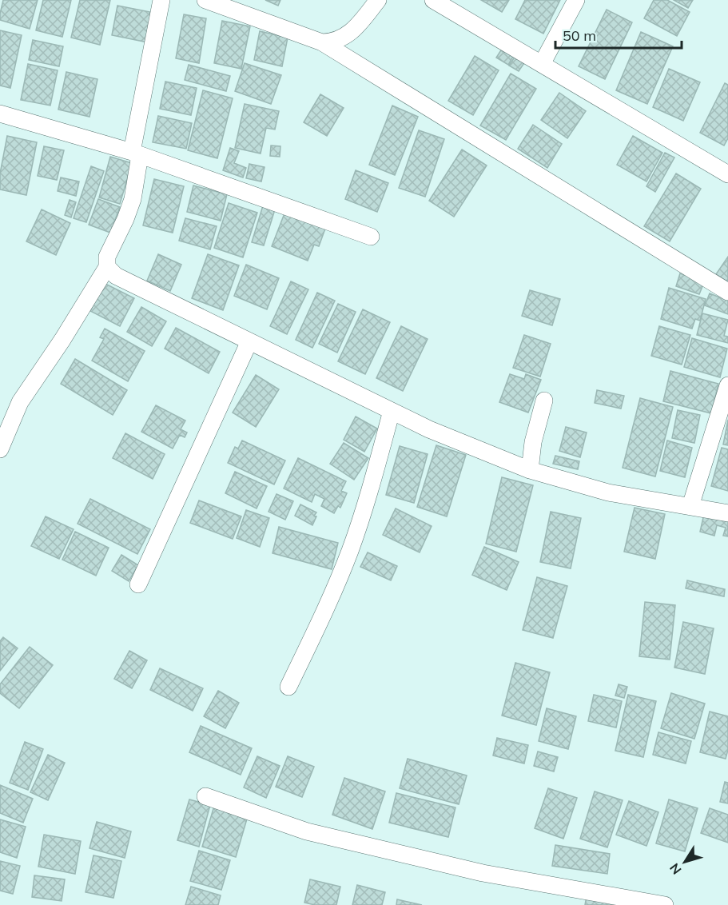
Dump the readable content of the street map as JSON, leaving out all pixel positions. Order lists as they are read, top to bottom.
{
  "scale_bar": "50 m",
  "north": "bottom left"
}
